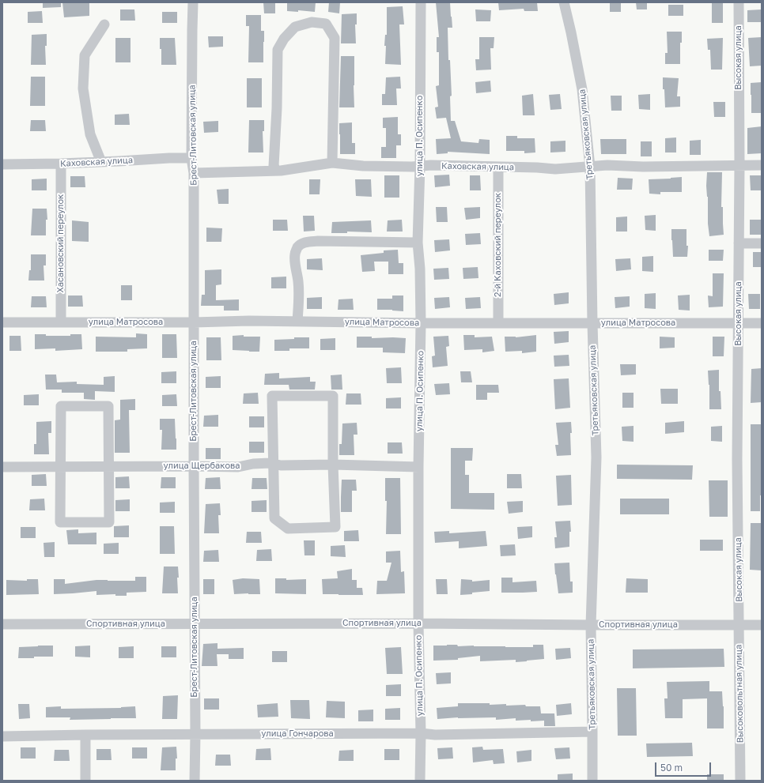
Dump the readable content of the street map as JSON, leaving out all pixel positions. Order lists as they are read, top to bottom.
{
  "streets": {
    "street": [
      "Высокая улица",
      "Третьяковская улица",
      "Брест-Литовская улица",
      "улица П. Осипенко",
      "Каховская улица",
      "Хасановский переулок",
      "2-й Каховский переулок",
      "улица Матросова",
      "улица Щербакова",
      "Спортивная улица",
      "Высоковольтная улица",
      "улица Гончарова"
    ]
  },
  "crossings": [
    ["Высокая улица", "Каховская улица"],
    ["Высокая улица", "улица Матросова"],
    ["Высокая улица", "Спортивная улица"],
    ["Высокая улица", "Высоковольтная улица"],
    ["Третьяковская улица", "Каховская улица"],
    ["Третьяковская улица", "улица Матросова"],
    ["Третьяковская улица", "Спортивная улица"],
    ["Третьяковская улица", "улица Гончарова"],
    ["Брест-Литовская улица", "Каховская улица"],
    ["Брест-Литовская улица", "улица Матросова"],
    ["Брест-Литовская улица", "улица Щербакова"],
    ["Брест-Литовская улица", "Спортивная улица"],
    ["Брест-Литовская улица", "улица Гончарова"],
    ["улица П. Осипенко", "Каховская улица"],
    ["улица П. Осипенко", "улица Матросова"],
    ["улица П. Осипенко", "улица Щербакова"],
    ["улица П. Осипенко", "Спортивная улица"],
    ["улица П. Осипенко", "улица Гончарова"],
    ["Каховская улица", "Хасановский переулок"],
    ["Каховская улица", "2-й Каховский переулок"],
    ["Хасановский переулок", "улица Матросова"],
    ["2-й Каховский переулок", "улица Матросова"],
    ["Спортивная улица", "Высоковольтная улица"]
  ],
  "scale_bar": "50 m"
}
